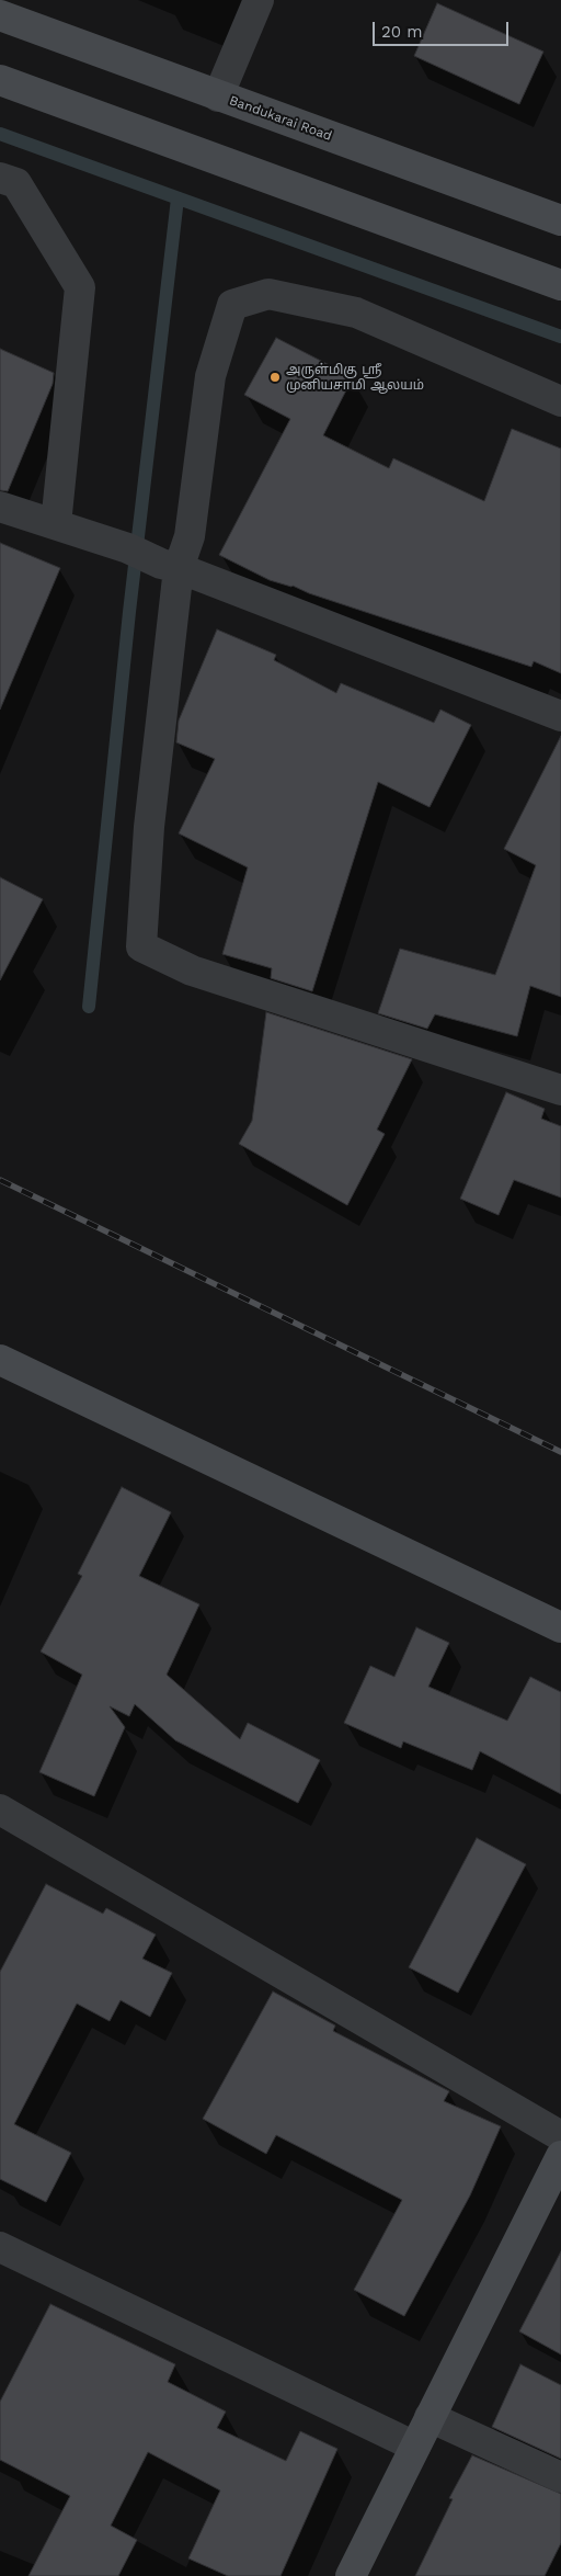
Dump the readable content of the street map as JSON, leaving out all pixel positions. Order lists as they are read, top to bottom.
{
  "streets": {
    "main road": ["Bandukarai Road"]
  },
  "places": ["அருள்மிகு ஶ்ரீ முனியசாமி ஆலயம்"],
  "scale_bar": "20 m"
}
